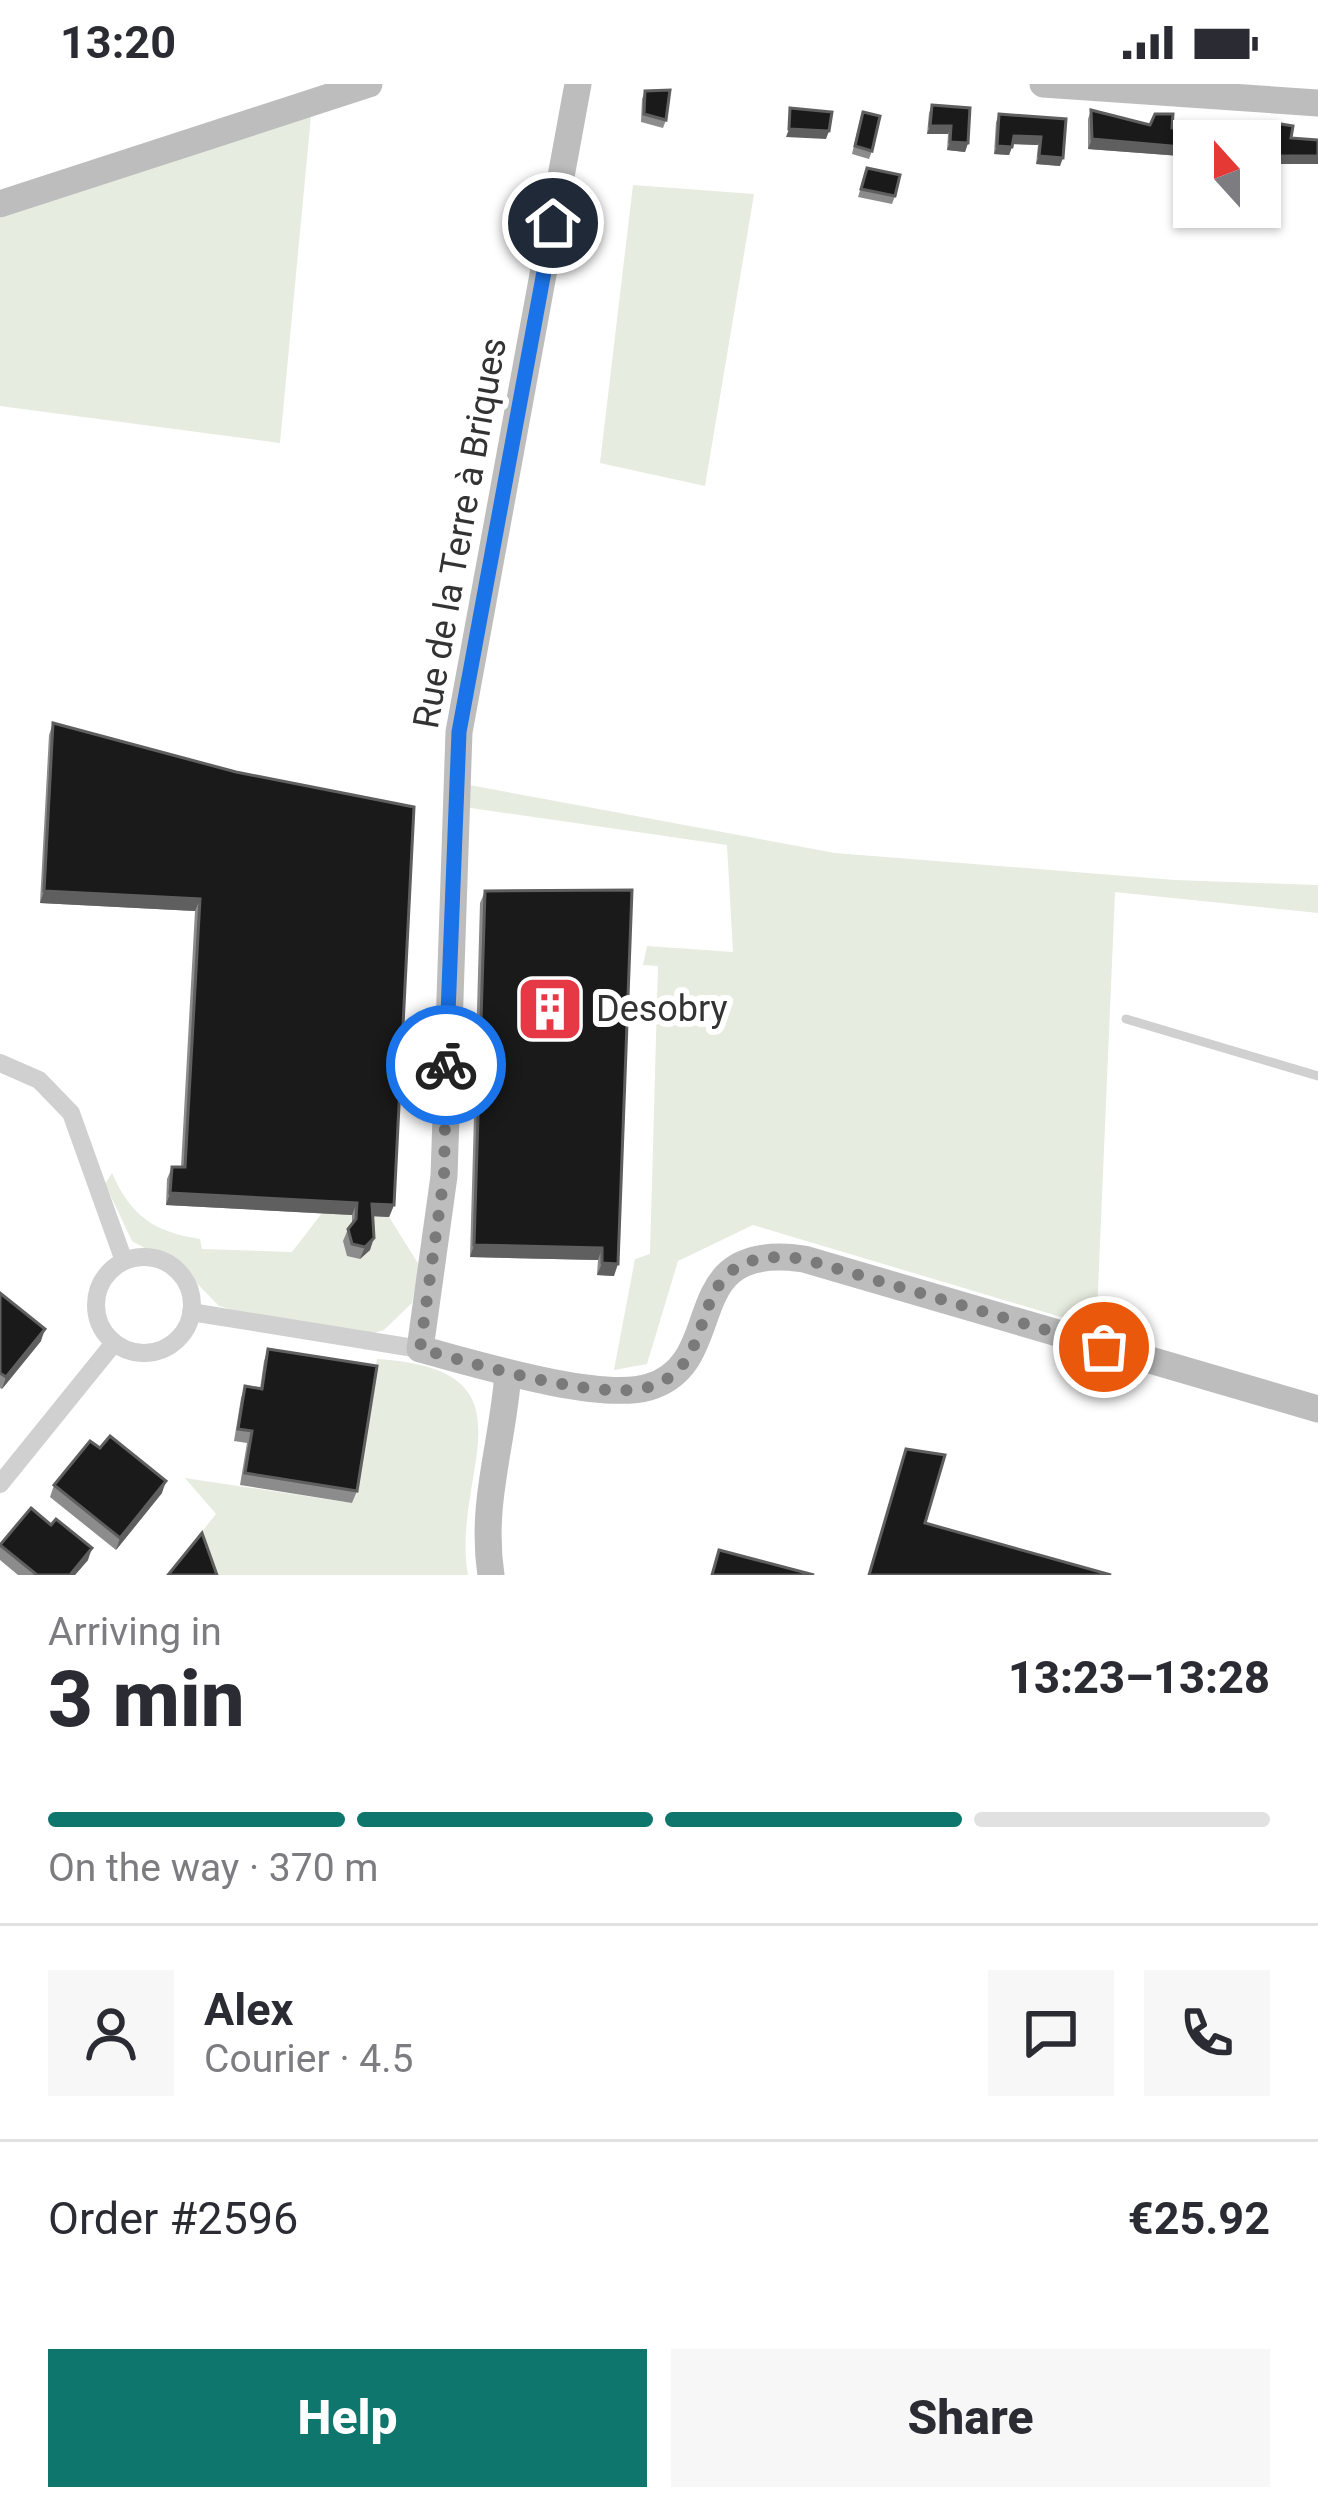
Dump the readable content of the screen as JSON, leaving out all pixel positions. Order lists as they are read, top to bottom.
{
  "streets": {
    "main road": ["Rue de la Terre à Briques"]
  },
  "places": {
    "building": ["Desobry"]
  },
  "north": "top",
  "page": {
    "status": "13:20",
    "heading": ["3 min", "Arriving in", "13:23–13:28"],
    "panel": [
      "Alex",
      "Courier · 4.5",
      "Order #2596",
      "€25.92"
    ],
    "bar": "On the way · 370 m",
    "buttons": ["Help", "Share"]
  }
}
